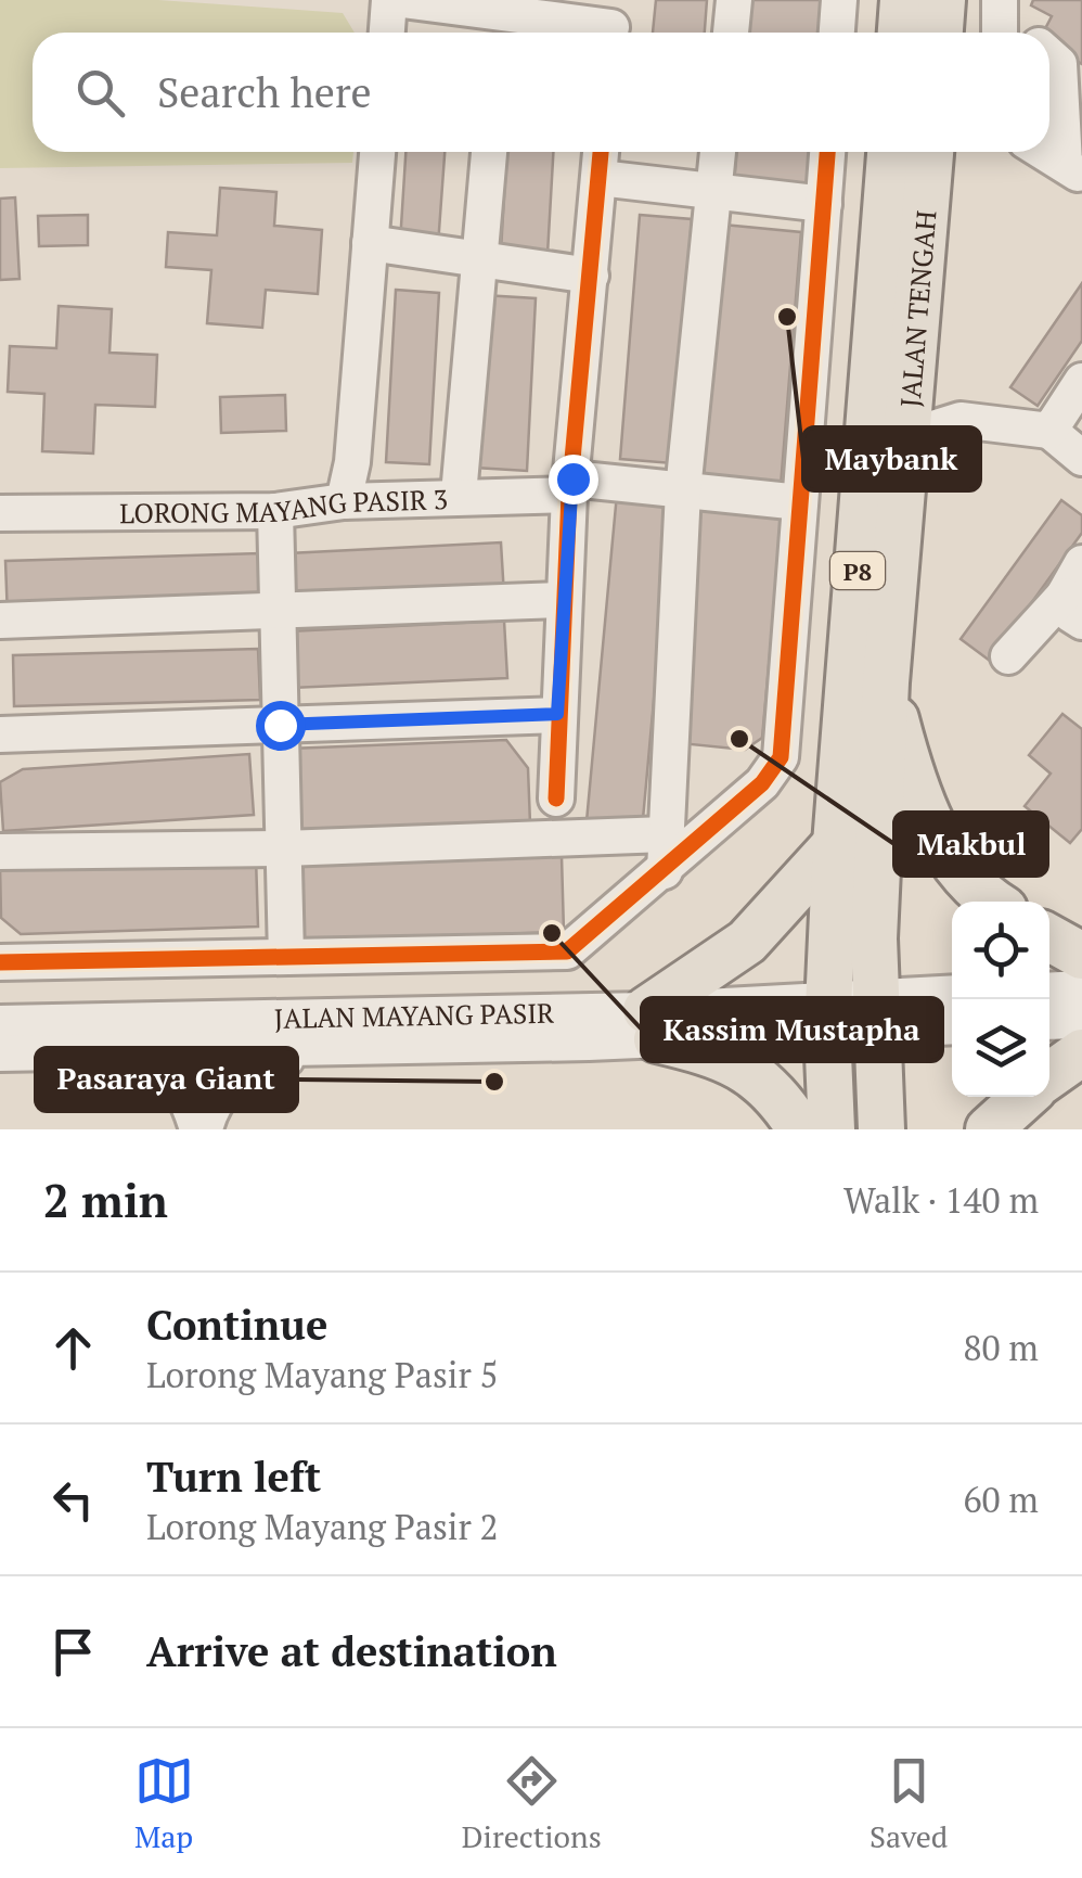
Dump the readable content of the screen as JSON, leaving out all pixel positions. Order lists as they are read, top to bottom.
{
  "streets": {
    "main road": ["JALAN TENGAH", "P8"],
    "street": ["LORONG MAYANG PASIR 3", "JALAN MAYANG PASIR"]
  },
  "crossings": [
    ["JALAN TENGAH", "JALAN MAYANG PASIR"]
  ],
  "places": [
    "Maybank",
    "Makbul",
    "Kassim Mustapha",
    "Pasaraya Giant"
  ],
  "page": {
    "search": "Search here",
    "heading": ["2 min", "Walk · 140 m"],
    "list": [
      ["Continue", "Lorong Mayang Pasir 5", "80 m"],
      ["Turn left", "Lorong Mayang Pasir 2", "60 m"],
      "Arrive at destination"
    ],
    "nav": ["Map", "Directions", "Saved"]
  }
}
